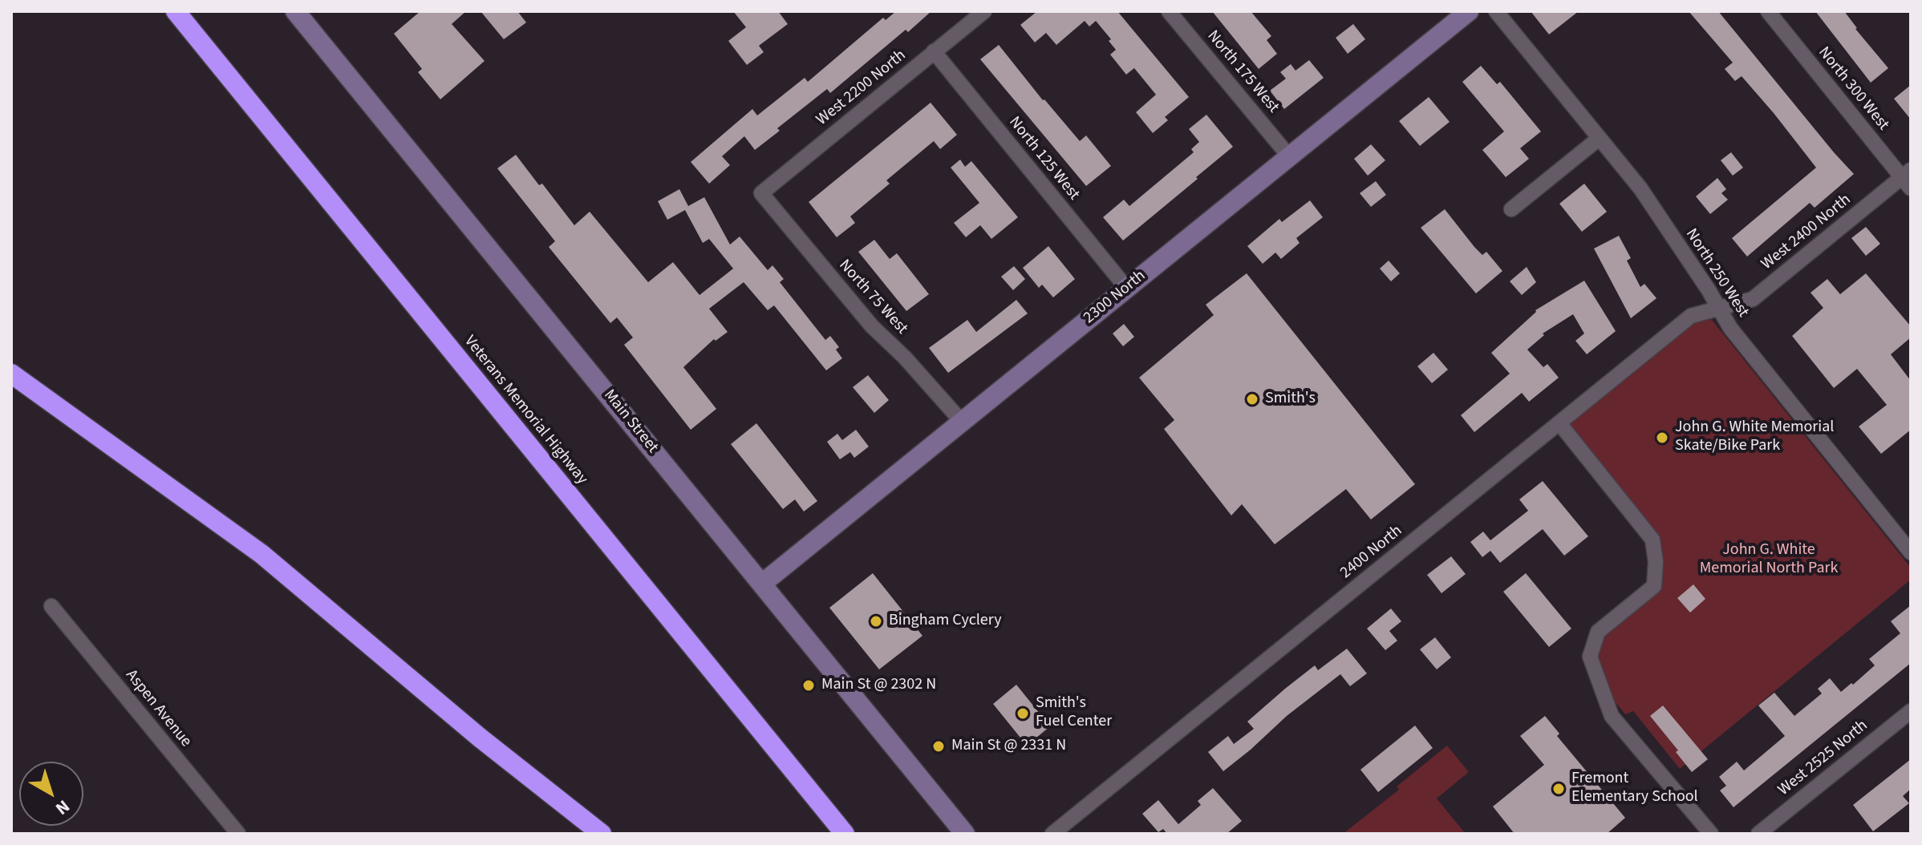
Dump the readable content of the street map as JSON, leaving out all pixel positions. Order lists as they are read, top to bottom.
{
  "streets": {
    "highway": ["Veterans Memorial Highway"],
    "main road": ["2300 North", "Main Street"],
    "street": [
      "North 175 West",
      "West 2200 North",
      "North 300 West",
      "North 125 West",
      "West 2400 North",
      "North 250 West",
      "North 75 West",
      "2400 North",
      "Aspen Avenue",
      "West 2525 North"
    ]
  },
  "crossings": [
    ["North 175 West", "2300 North"],
    ["West 2200 North", "North 125 West"],
    ["West 2200 North", "North 75 West"],
    ["North 300 West", "West 2400 North"],
    ["North 125 West", "2300 North"],
    ["West 2400 North", "North 250 West"],
    ["West 2400 North", "2400 North"],
    ["North 250 West", "2400 North"],
    ["North 75 West", "2300 North"],
    ["2300 North", "Main Street"]
  ],
  "parks": ["John G. White Memorial North Park"],
  "places": [
    "Smith's",
    "John G. White Memorial Skate/Bike Park",
    "Bingham Cyclery",
    "Main St @ 2302 N",
    "Smith's Fuel Center",
    "Main St @ 2331 N",
    "Fremont Elementary School"
  ],
  "north": "bottom right"
}
